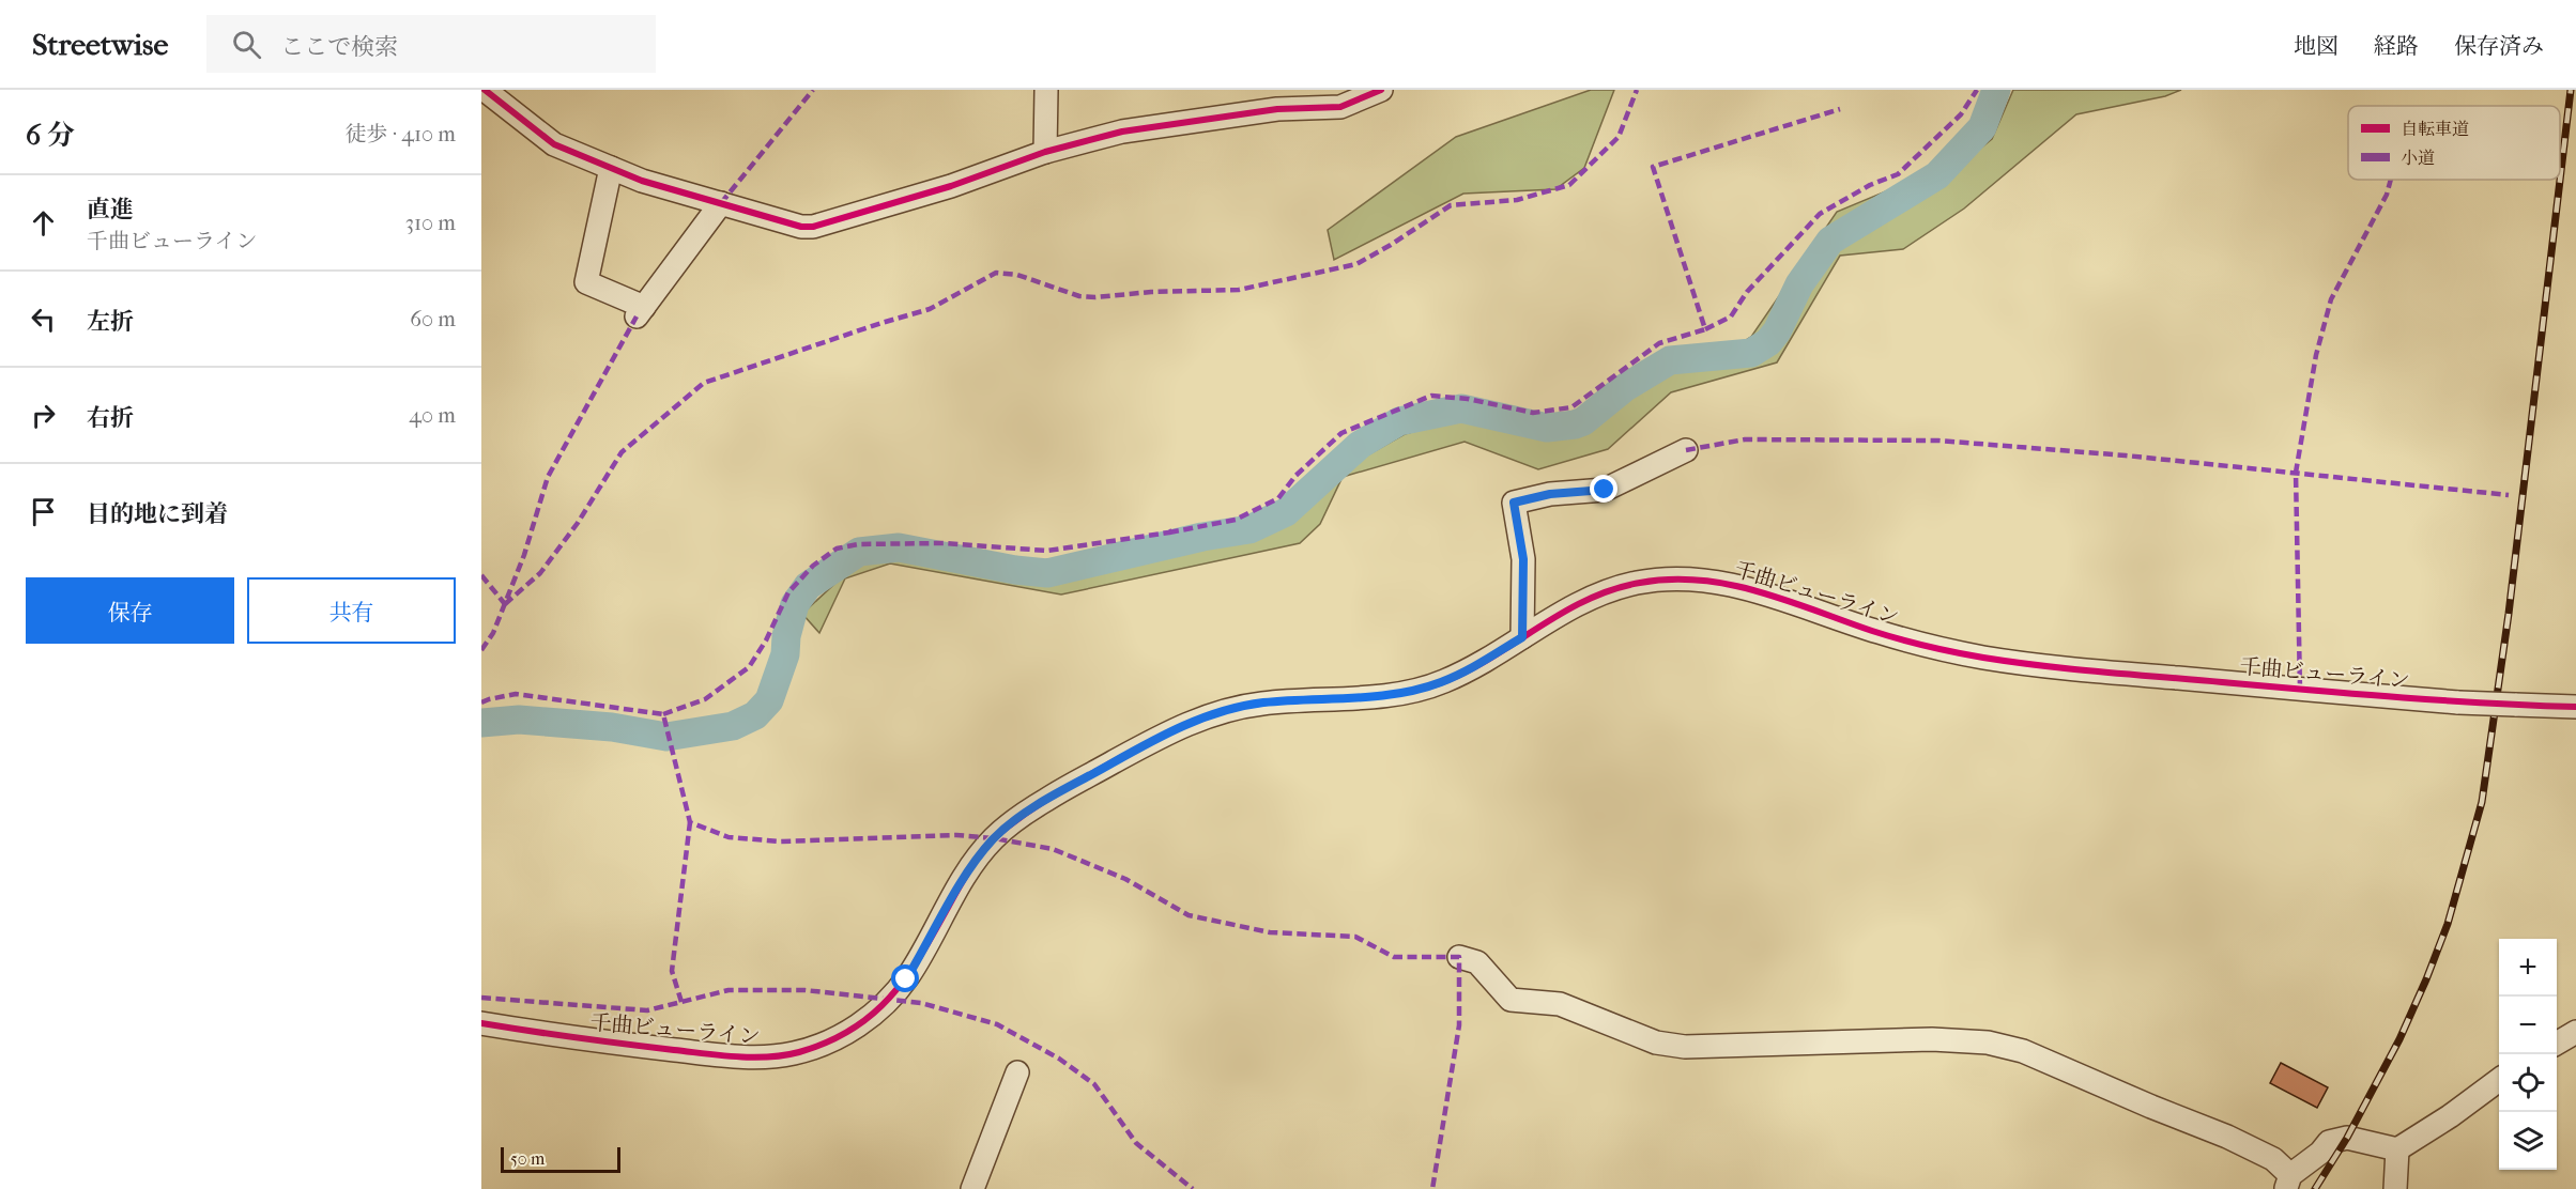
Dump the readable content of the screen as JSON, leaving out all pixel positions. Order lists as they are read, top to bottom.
{
  "streets": {
    "street": ["千曲ビューライン"]
  },
  "legend": ["自転車道", "小道"],
  "scale_bar": "50 m",
  "page": {
    "header": "Streetwise",
    "search": "ここで検索",
    "nav": ["地図", "経路", "保存済み"],
    "heading": ["6 分", "徒歩 · 410 m"],
    "list": [
      ["直進", "千曲ビューライン", "310 m"],
      ["左折", "60 m"],
      ["右折", "40 m"],
      "目的地に到着"
    ],
    "buttons": ["保存", "共有"],
    "map_buttons": ["+", "−"],
    "scale": "50 m"
  }
}
